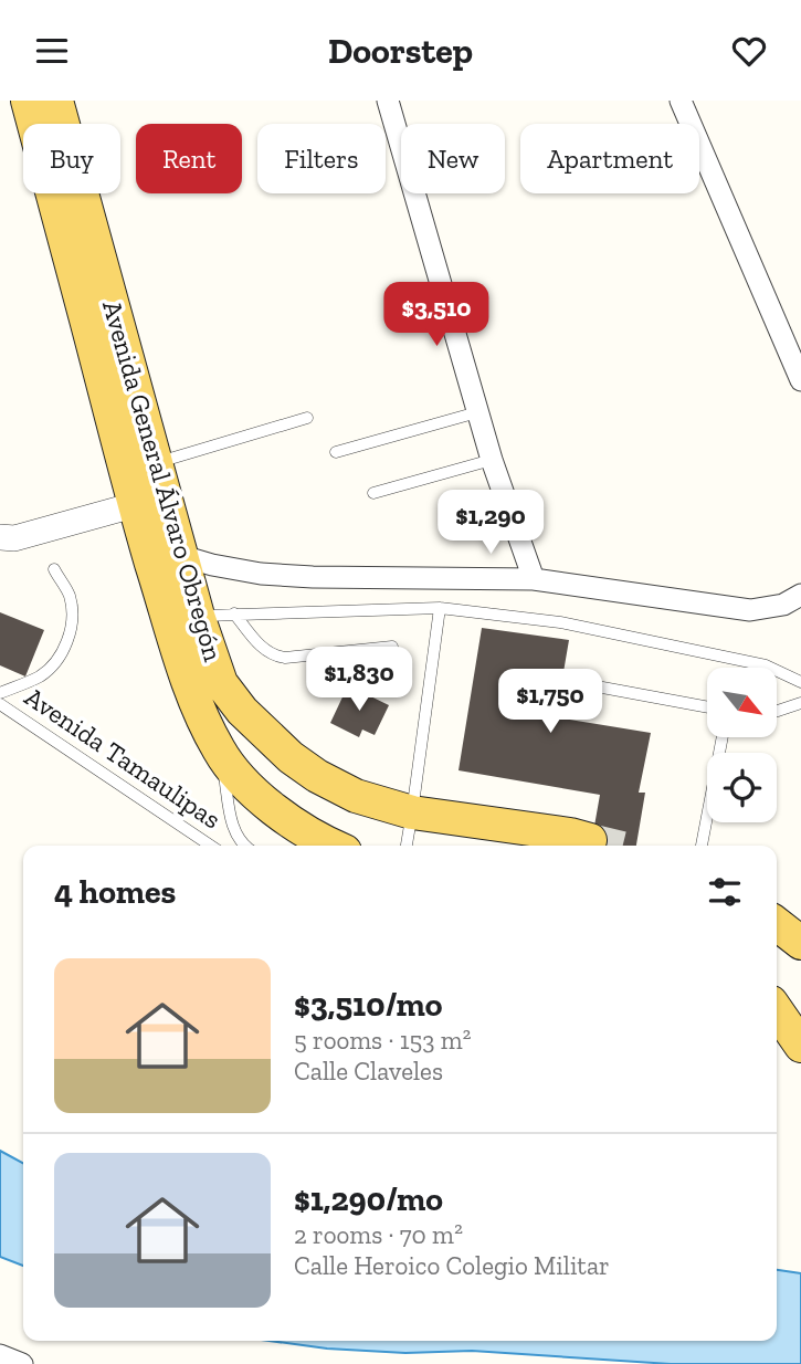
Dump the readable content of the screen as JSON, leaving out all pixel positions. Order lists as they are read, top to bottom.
{
  "streets": {
    "main road": ["Avenida General Álvaro Obregón"],
    "lane": ["Avenida Tamaulipas"]
  },
  "north": "bottom right",
  "page": {
    "header": "Doorstep",
    "chip": [
      "Buy",
      "Rent",
      "Filters",
      "New",
      "Apartment"
    ],
    "price": [
      "$3,510",
      "$1,290",
      "$1,830",
      "$1,750"
    ],
    "heading": "4 homes",
    "list": [
      {
        "name": "$3,510/mo",
        "note": "5 rooms · 153 m² · Calle Claveles"
      },
      {
        "name": "$1,290/mo",
        "note": "2 rooms · 70 m² · Calle Heroico Colegio Militar"
      }
    ]
  }
}
